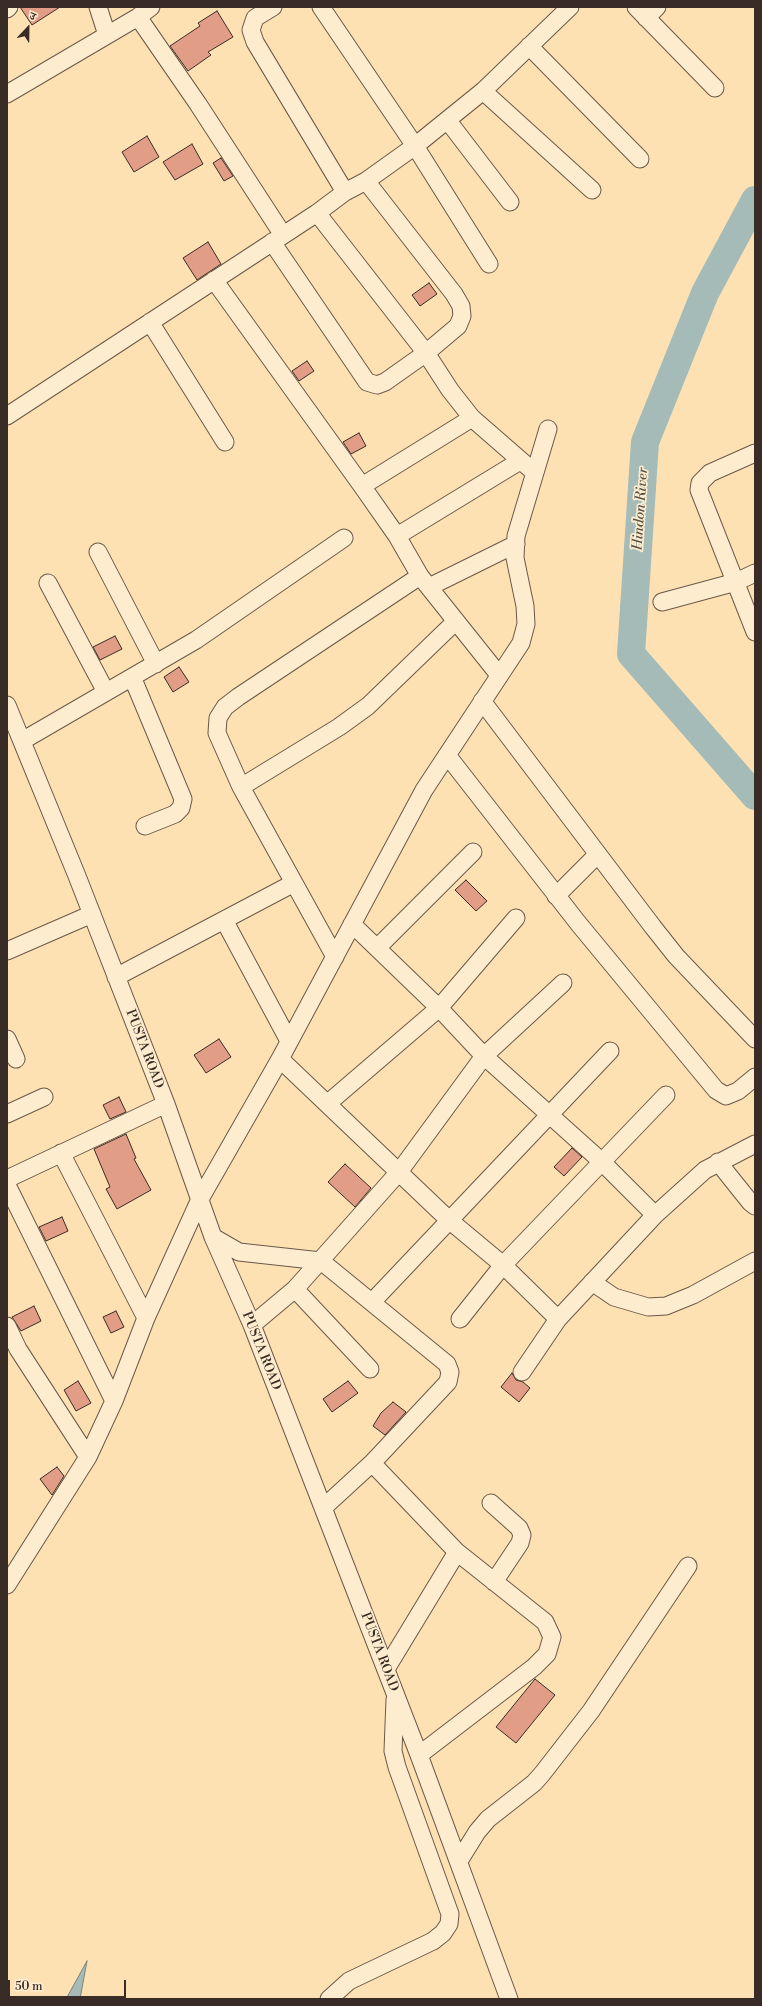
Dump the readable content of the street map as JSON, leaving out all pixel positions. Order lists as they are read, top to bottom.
{
  "streets": {
    "street": ["PUSTA ROAD"]
  },
  "water": ["Hindon River"],
  "scale_bar": "50 m",
  "north": "top"
}
